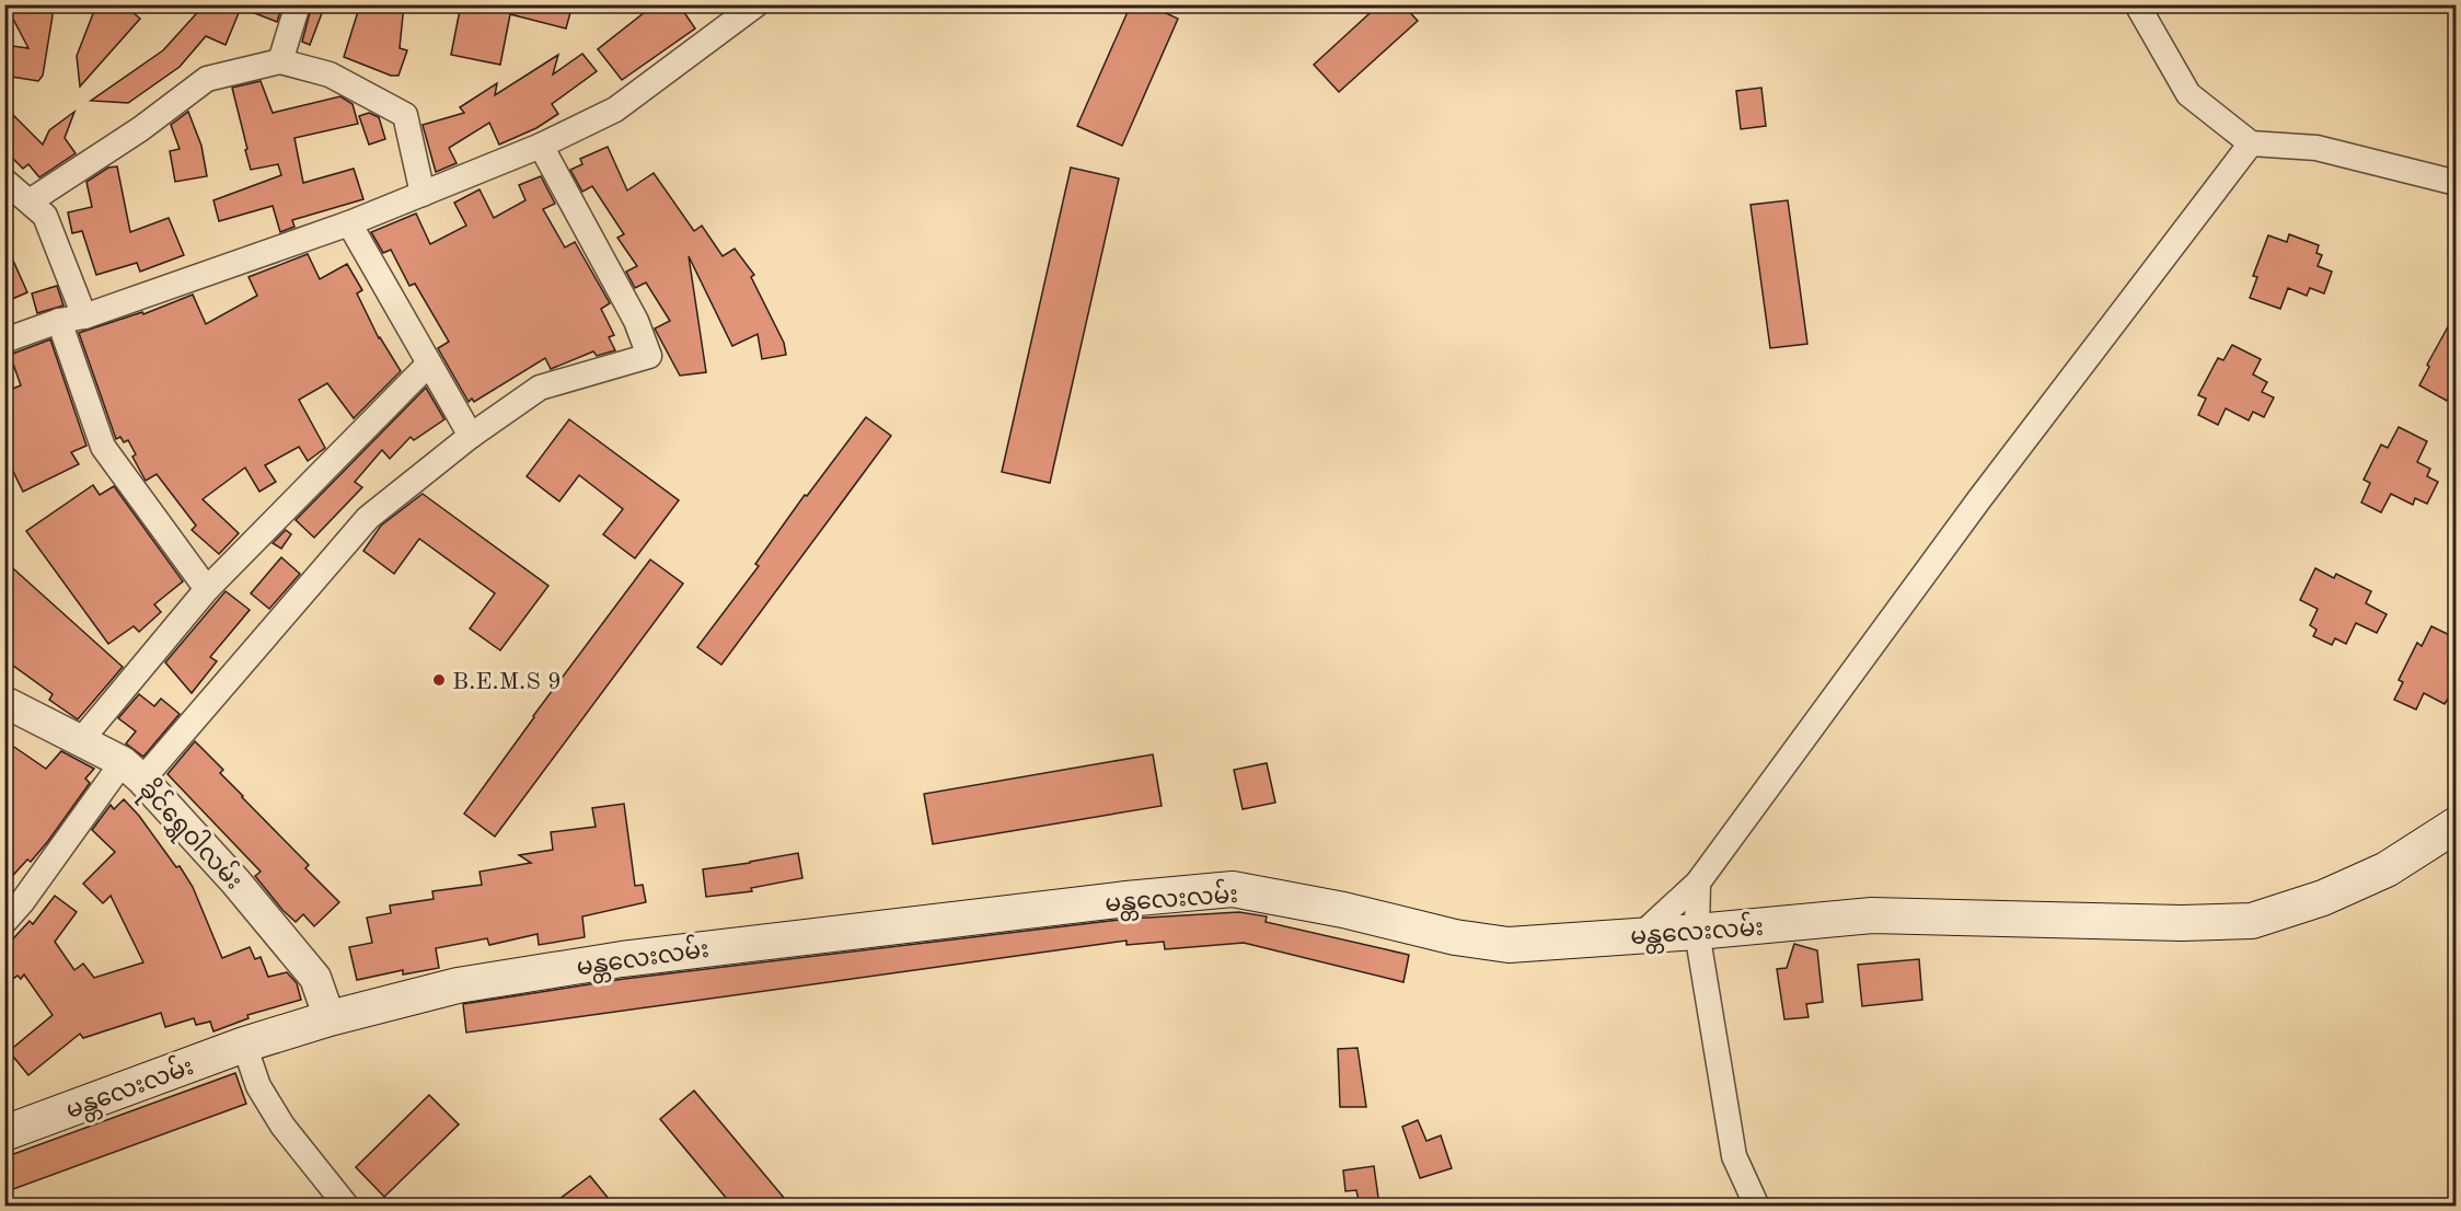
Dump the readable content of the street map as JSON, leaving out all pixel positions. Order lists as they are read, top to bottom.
{
  "streets": {
    "main road": ["မန္တလေးလမ်း"],
    "street": ["ခိုင်ရွှေဝါလမ်း"]
  },
  "crossings": [
    ["ခိုင်ရွှေဝါလမ်း", "မန္တလေးလမ်း"]
  ],
  "places": ["B.E.M.S 9"]
}
